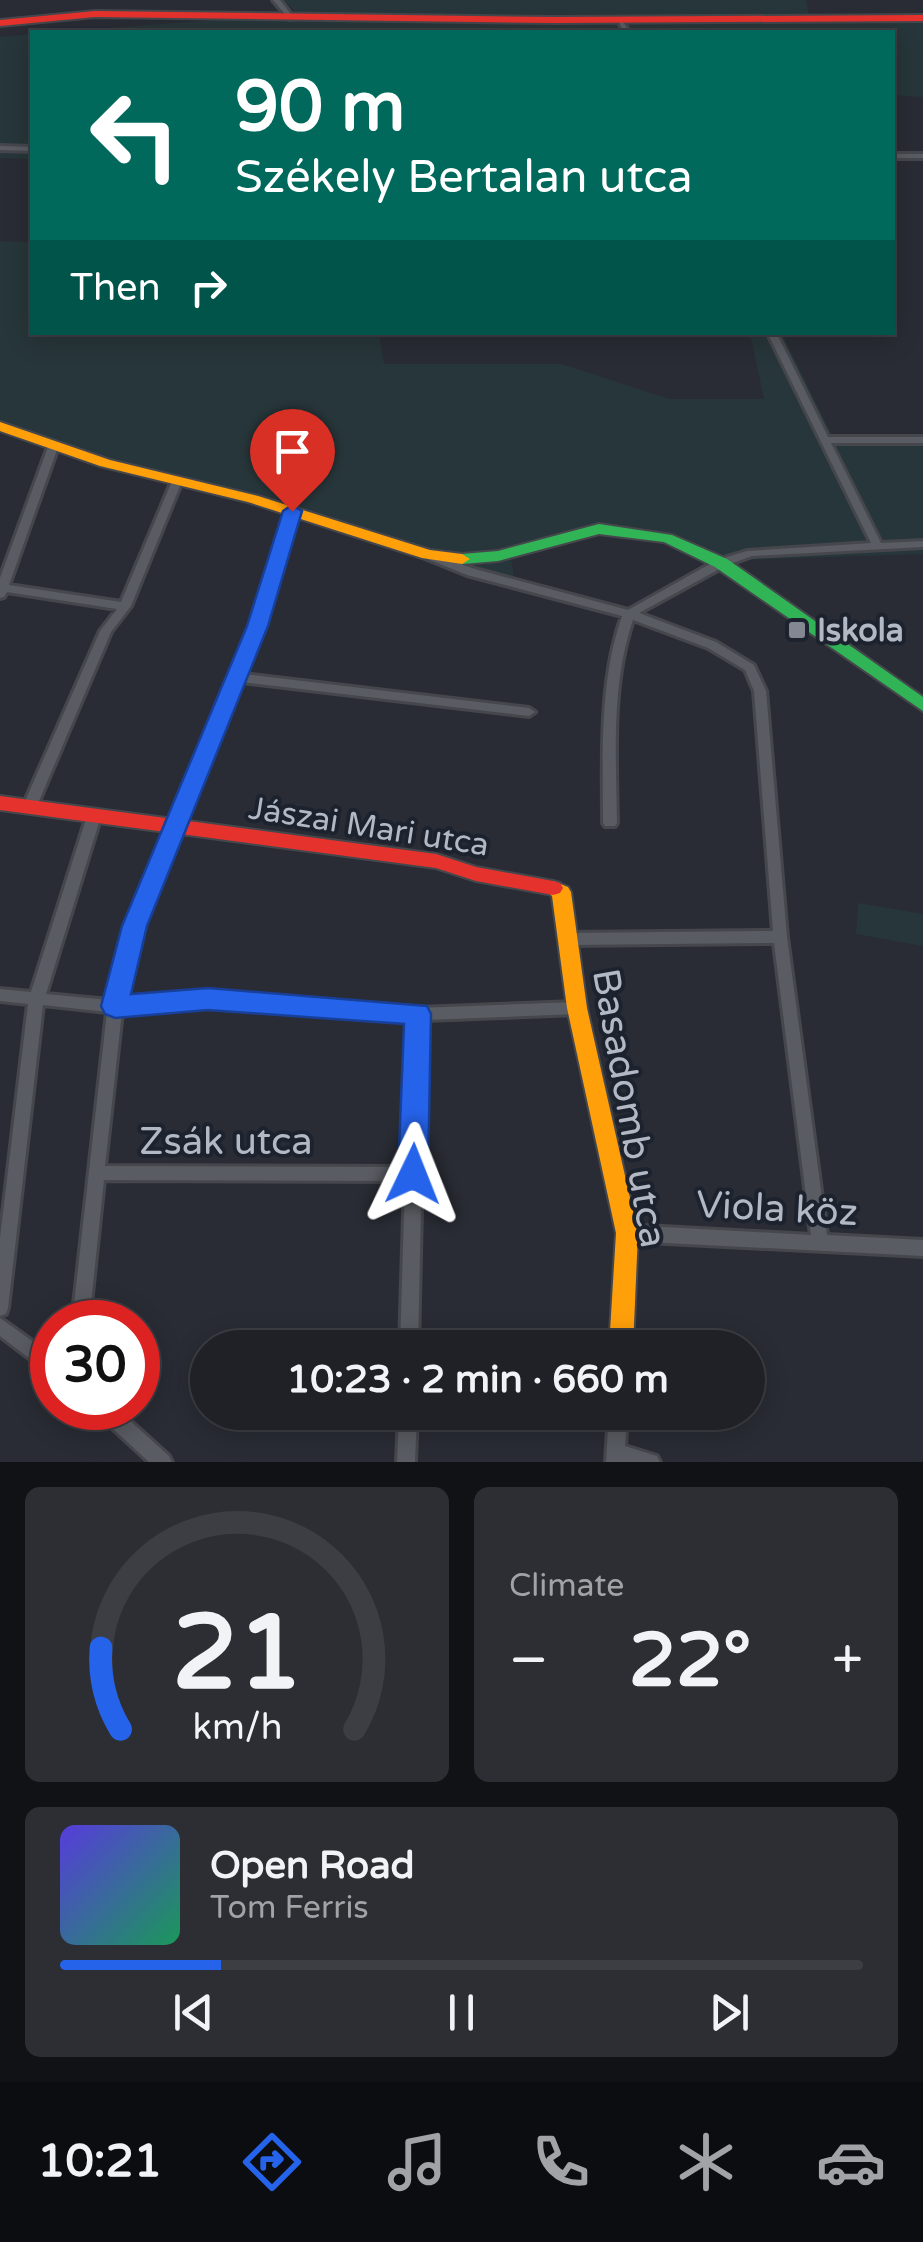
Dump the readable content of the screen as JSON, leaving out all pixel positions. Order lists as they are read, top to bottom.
{
  "streets": {
    "street": [
      "Jászai Mari utca",
      "Basadomb utca",
      "Zsák utca",
      "Viola köz"
    ]
  },
  "crossings": [
    ["Jászai Mari utca", "Basadomb utca"],
    ["Basadomb utca", "Viola köz"]
  ],
  "places": {
    "transit": ["Iskola"]
  },
  "page": {
    "turn": ["90 m", "Székely Bertalan utca"],
    "then": "Then",
    "limit": "30",
    "trip": "10:23 · 2 min · 660 m",
    "tile": "Climate",
    "heat": ["−", "22°", "+"],
    "song": ["Open Road", "Tom Ferris"],
    "tabs": "10:21",
    "gauge": ["21", "km/h"]
  }
}
